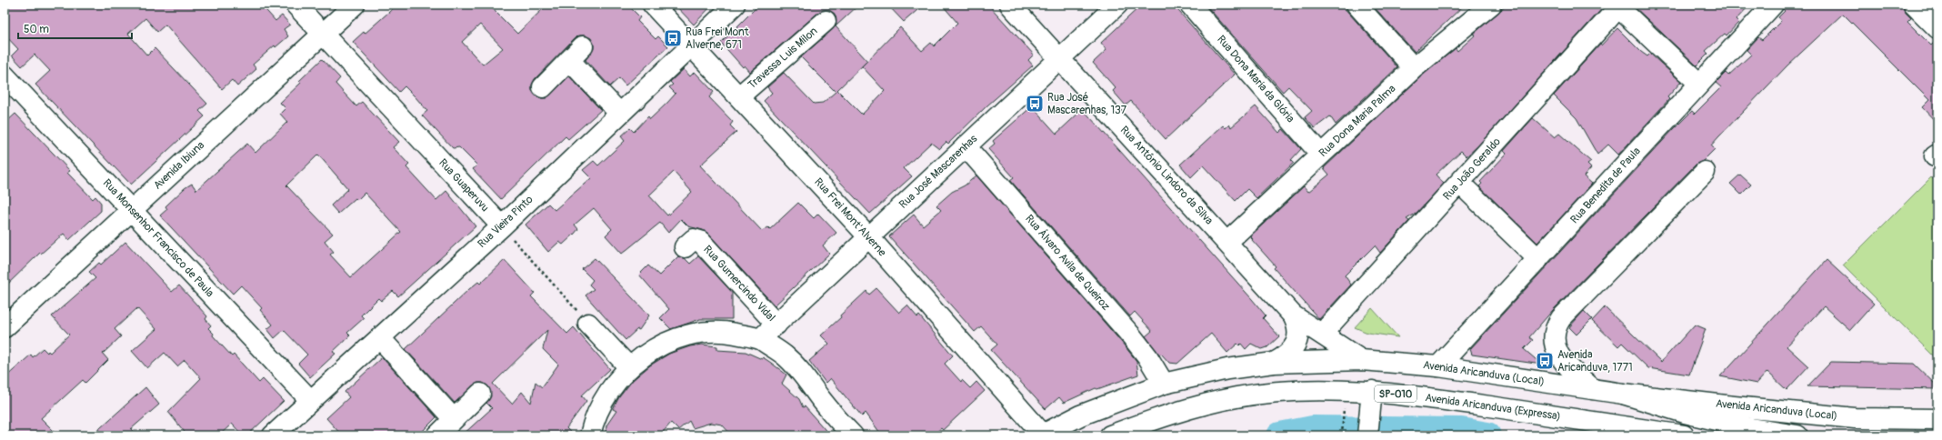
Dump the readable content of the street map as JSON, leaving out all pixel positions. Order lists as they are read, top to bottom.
{
  "streets": {
    "main road": [
      "Travessa Luis Milon",
      "Rua Dona Maria da Glória",
      "Rua Dona Maria Palma",
      "Avenida Ibiuna",
      "Rua João Geraldo",
      "Rua José Mascarenhas",
      "Rua Antônio Lindoro da Silva",
      "Rua Guaperuvu",
      "Rua Benedita de Paula",
      "Rua Frei Mont'Alverne",
      "Rua Vieira Pinto",
      "Rua Monsenhor Francisco de Paula",
      "Rua Álvaro Avila de Queiroz",
      "Rua Gumercindo Vidal",
      "Avenida Aricanduva (Local)",
      "SP-010",
      "Avenida Aricanduva (Expressa)"
    ]
  },
  "crossings": [
    ["Travessa Luis Milon", "Rua Frei Mont'Alverne"],
    ["Rua Dona Maria da Glória", "Rua Dona Maria Palma"],
    ["Rua Dona Maria Palma", "Rua Antônio Lindoro da Silva"],
    ["Avenida Ibiuna", "Rua Guaperuvu"],
    ["Avenida Ibiuna", "Rua Monsenhor Francisco de Paula"],
    ["Rua João Geraldo", "Rua Antônio Lindoro da Silva"],
    ["Rua José Mascarenhas", "Rua Antônio Lindoro da Silva"],
    ["Rua José Mascarenhas", "Rua Frei Mont'Alverne"],
    ["Rua José Mascarenhas", "Rua Álvaro Avila de Queiroz"],
    ["Rua José Mascarenhas", "Rua Gumercindo Vidal"],
    ["Rua Antônio Lindoro da Silva", "Avenida Aricanduva (Local)"],
    ["Rua Guaperuvu", "Rua Vieira Pinto"],
    ["Rua Benedita de Paula", "Avenida Aricanduva (Local)"],
    ["Rua Frei Mont'Alverne", "Rua Vieira Pinto"],
    ["Rua Frei Mont'Alverne", "Avenida Aricanduva (Local)"],
    ["Rua Vieira Pinto", "Rua Monsenhor Francisco de Paula"],
    ["Rua Álvaro Avila de Queiroz", "Avenida Aricanduva (Local)"]
  ],
  "places": {
    "bus stop": ["Rua Frei Mont Alverne, 671", "Rua José Mascarenhas, 137", "Avenida Aricanduva, 1771"]
  },
  "scale_bar": "50 m"
}
